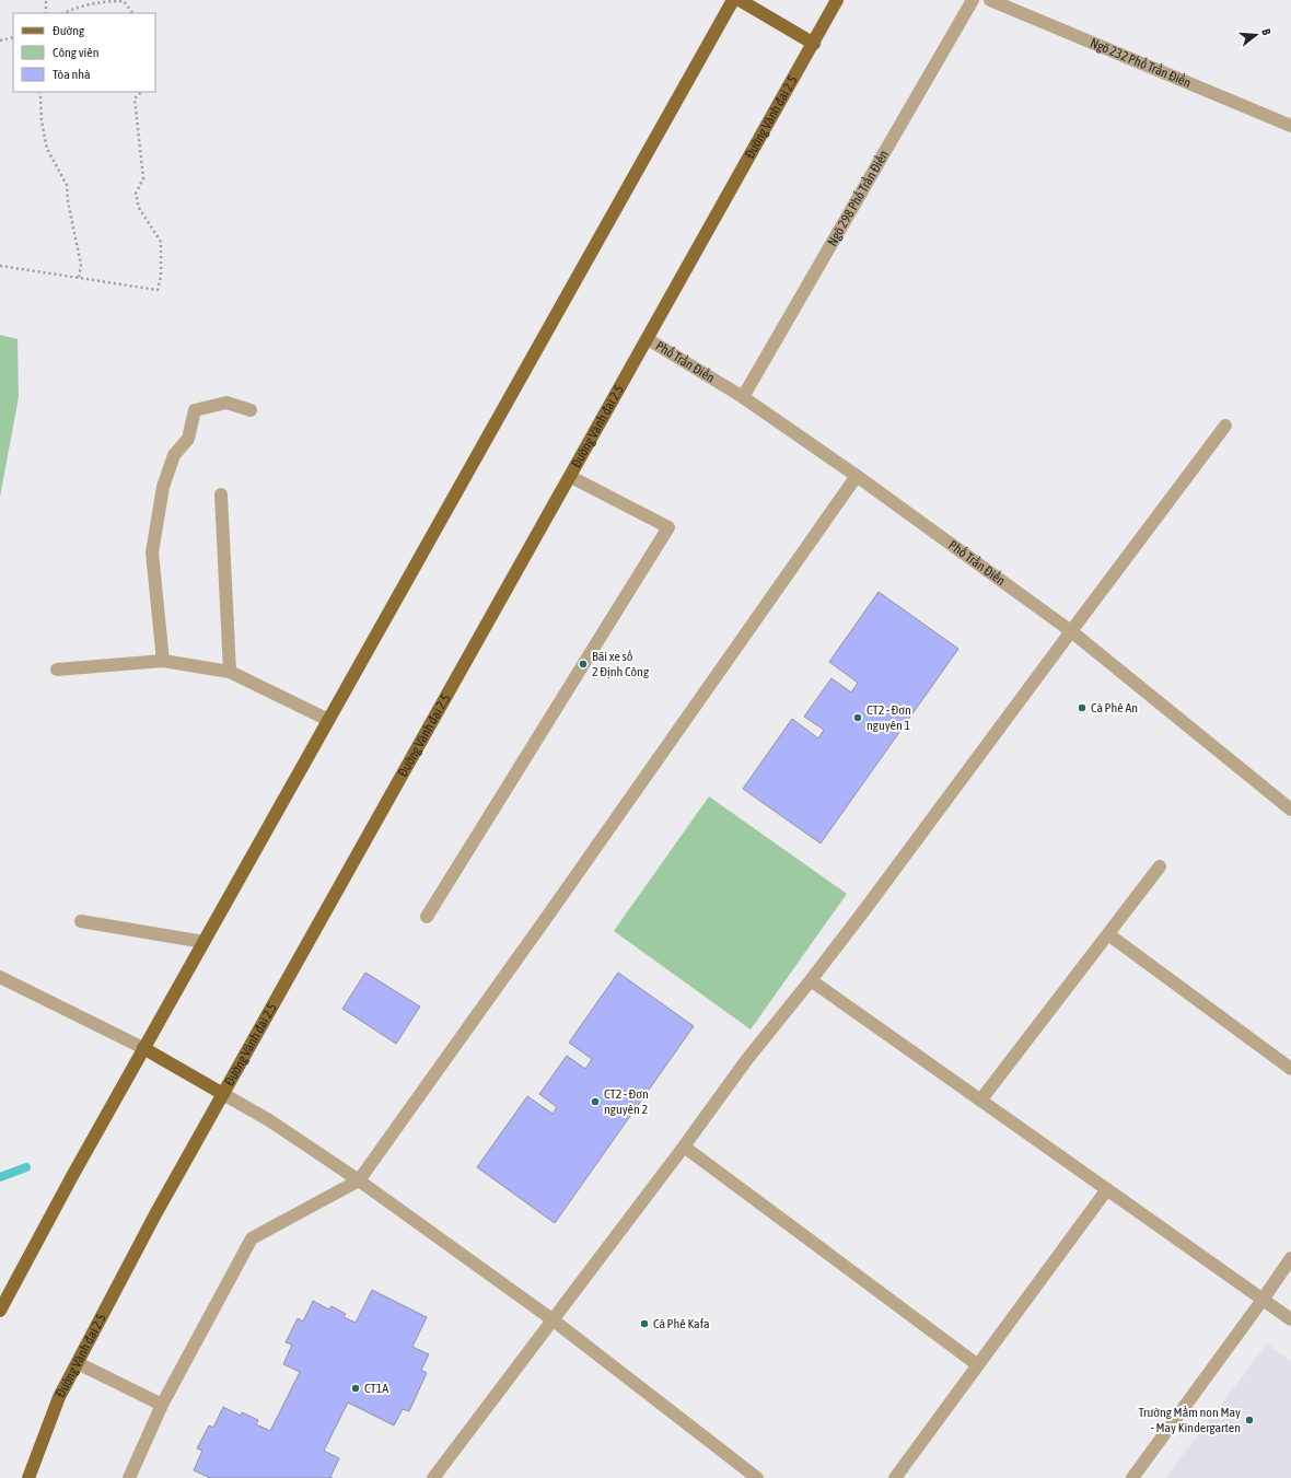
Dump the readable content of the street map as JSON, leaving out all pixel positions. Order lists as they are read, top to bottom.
{
  "streets": {
    "main road": ["Đường Vành đai 2.5"],
    "street": ["Ngõ 232 Phố Trần Điền", "Ngõ 298 Phố Trần Điền", "Phố Trần Điền"]
  },
  "crossings": [
    ["Đường Vành đai 2.5", "Phố Trần Điền"],
    ["Ngõ 298 Phố Trần Điền", "Phố Trần Điền"]
  ],
  "places": [
    "Bãi xe số 2 Định Công",
    "Cà Phê An",
    "CT2 - Đơn nguyên 1",
    "CT2 - Đơn nguyên 2",
    "Cà Phê Kafa",
    "CT1A",
    "Trường Mầm non May - May Kindergarten"
  ],
  "legend": ["Đường", "Công viên", "Tòa nhà"],
  "north": "right"
}
